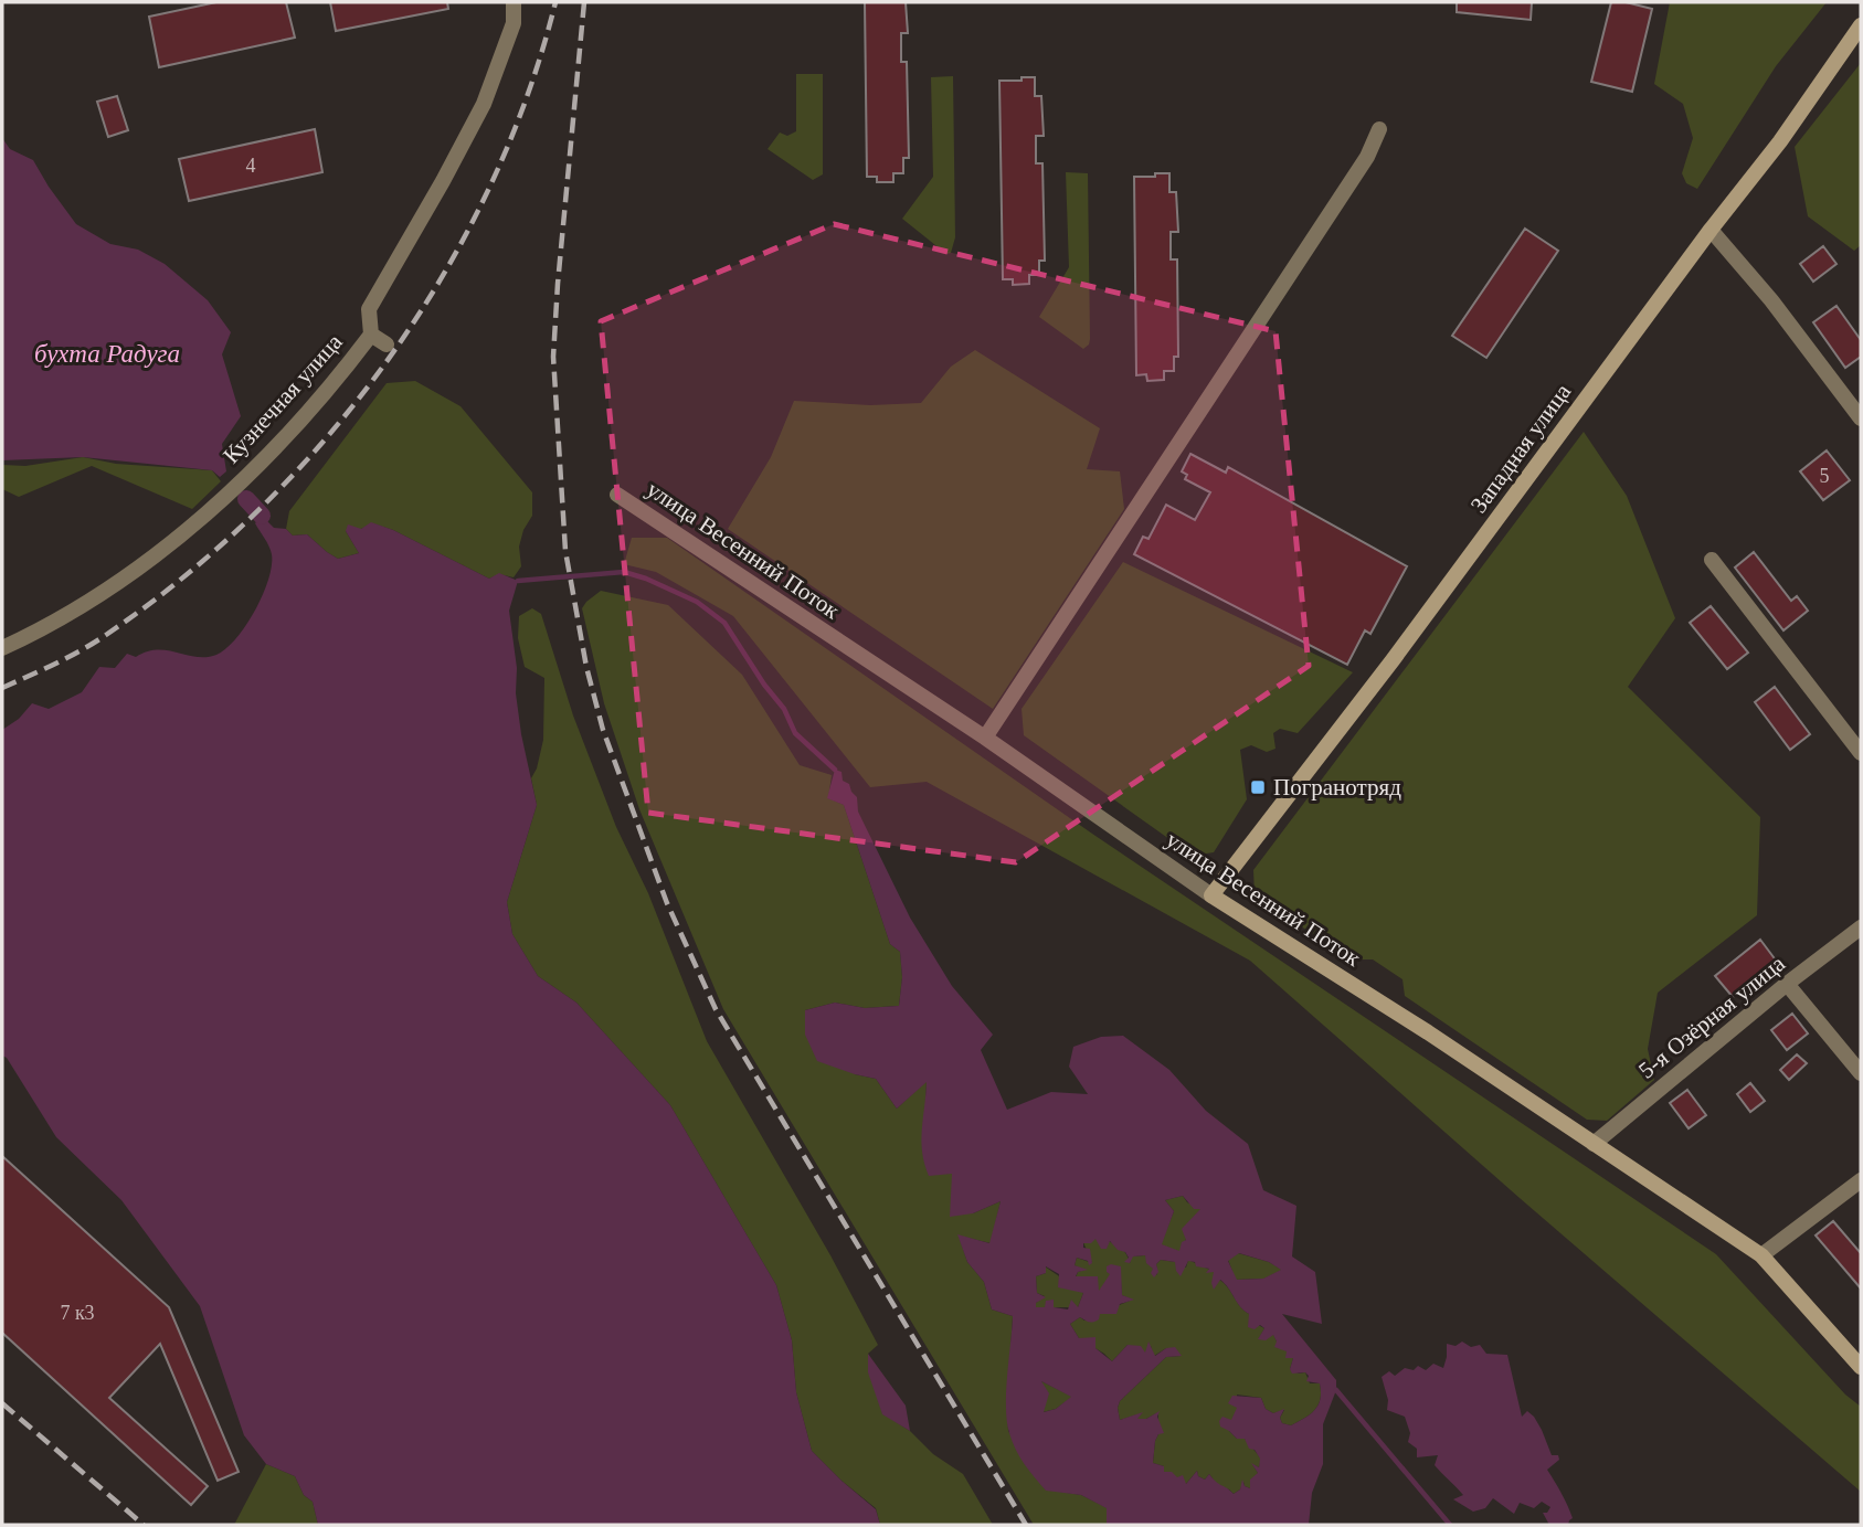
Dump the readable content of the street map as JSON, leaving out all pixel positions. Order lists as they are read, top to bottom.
{
  "streets": {
    "street": [
      "Кузнечная улица",
      "Западная улица",
      "улица Весенний Поток",
      "5-я Озёрная улица"
    ]
  },
  "crossings": [
    ["Западная улица", "улица Весенний Поток"],
    ["улица Весенний Поток", "5-я Озёрная улица"]
  ],
  "water": ["бухта Радуга"],
  "places": {
    "transit": ["Погранотряд"]
  },
  "house_numbers": ["4", "5", "7 к3"]
}
